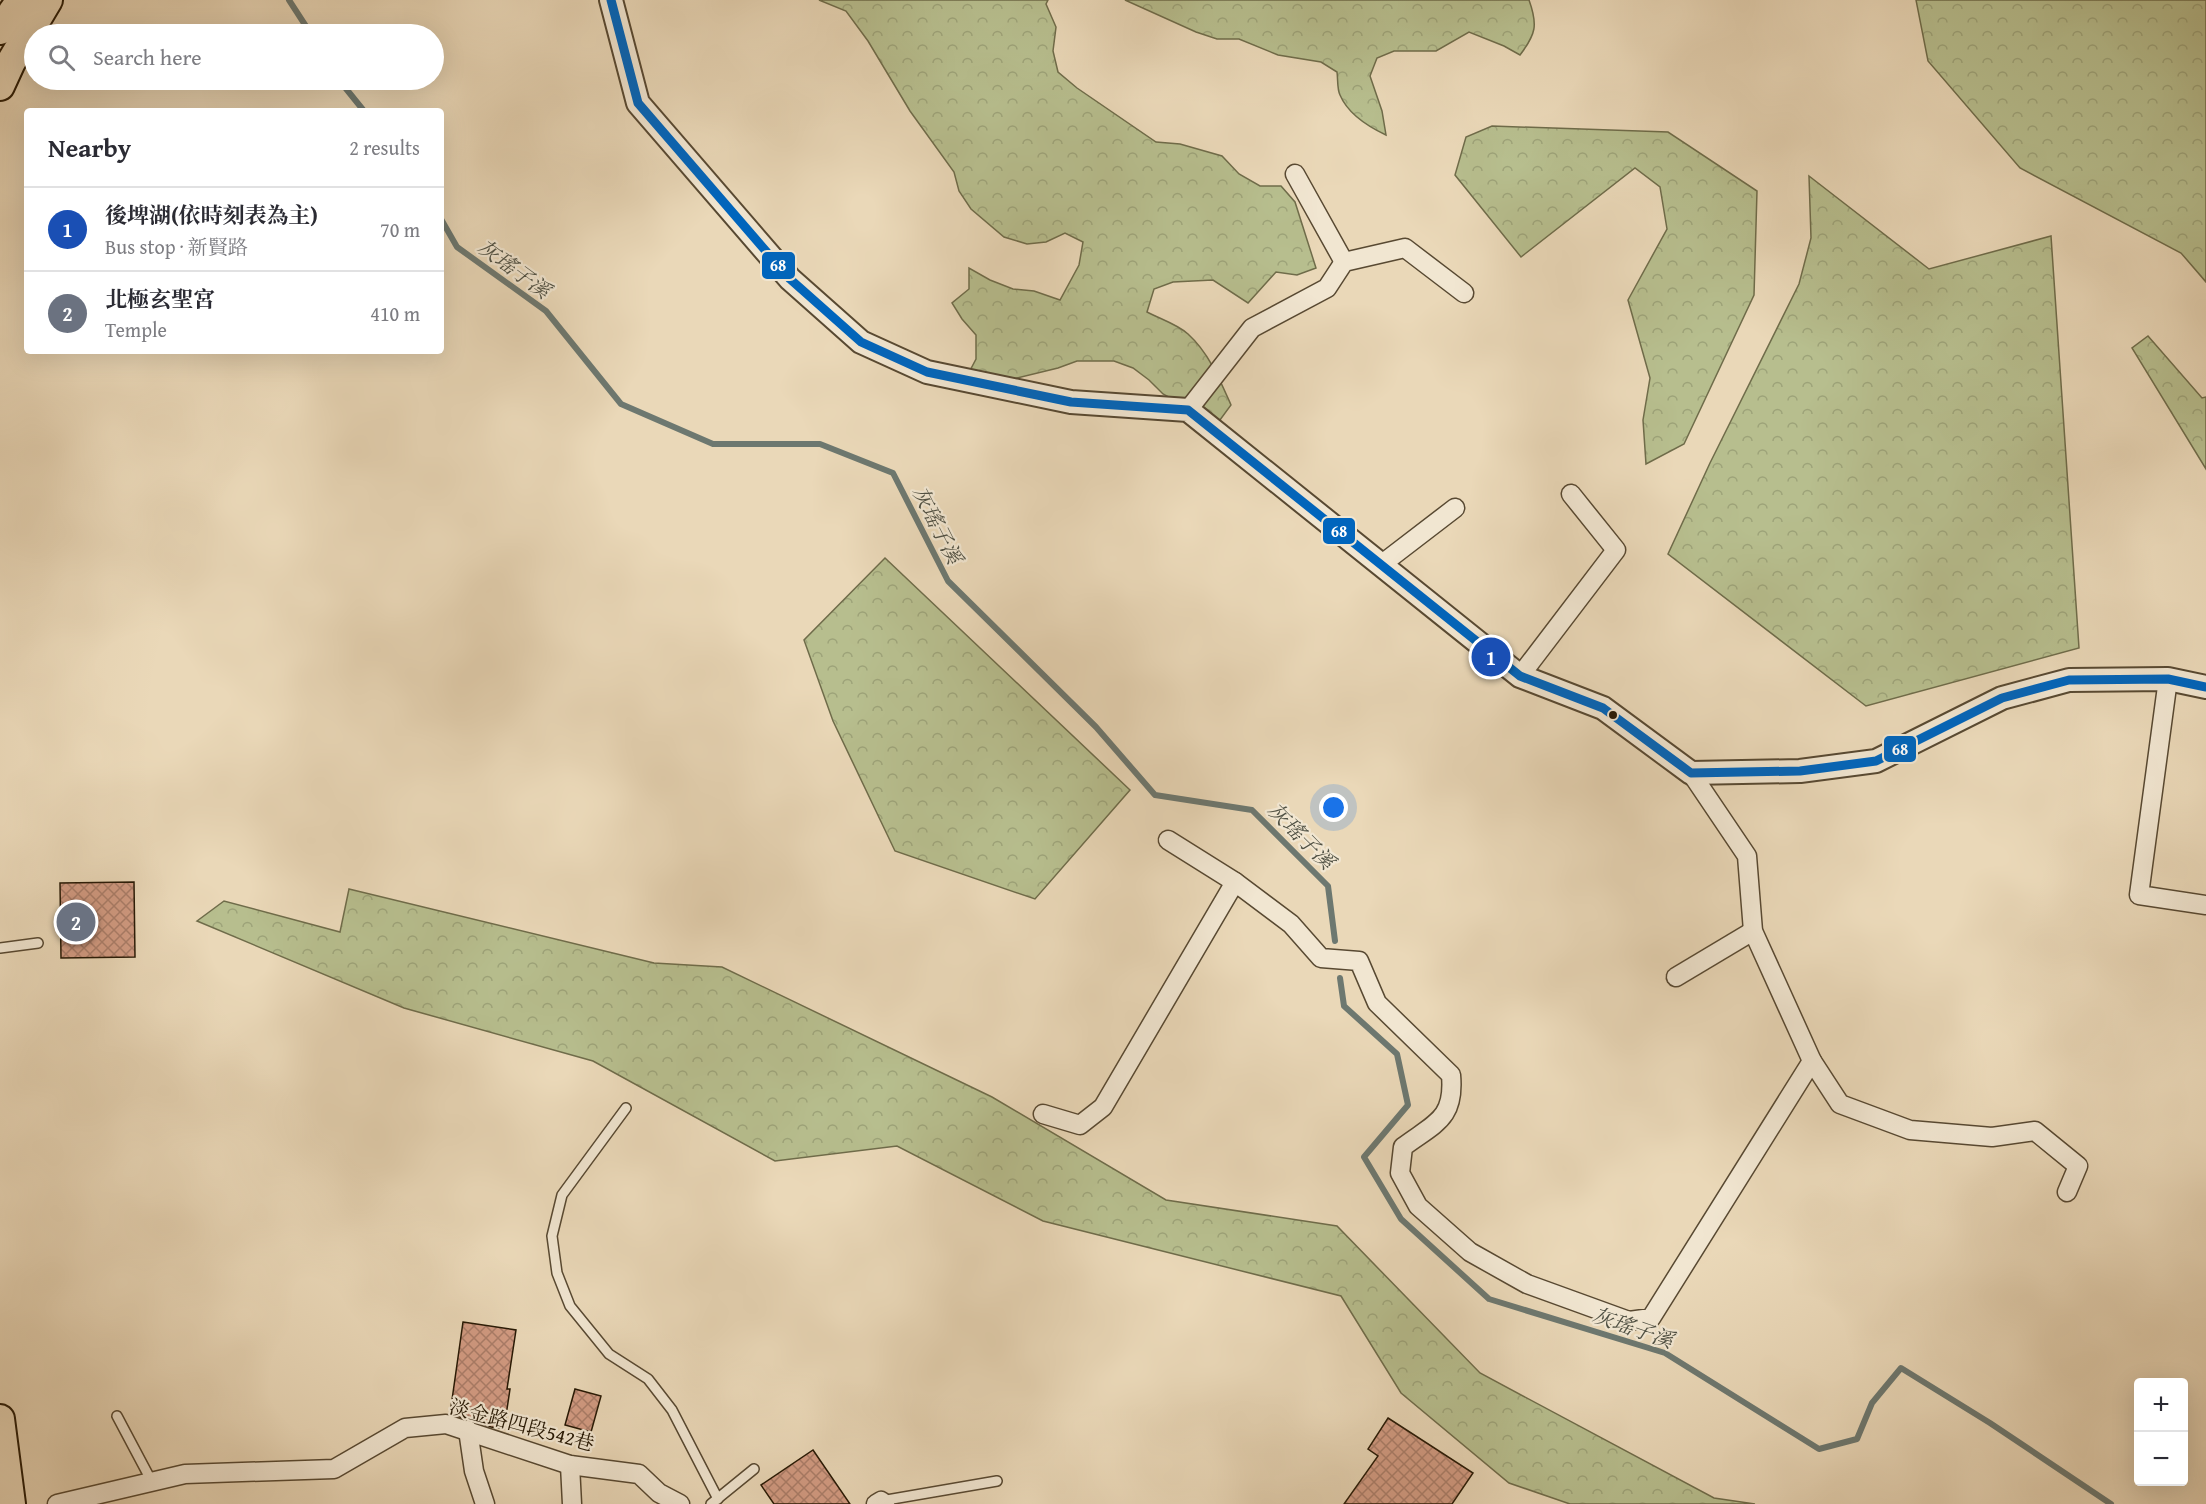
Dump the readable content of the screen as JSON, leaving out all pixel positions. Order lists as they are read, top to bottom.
{
  "streets": {
    "street": ["淡金路四段542巷"]
  },
  "water": ["灰瑤子溪"],
  "lines": ["transit line 68"],
  "page": {
    "search": "Search here",
    "heading": ["Nearby", "2 results"],
    "list": [
      {
        "mark": "1",
        "name": "後埤湖(依時刻表為主)",
        "note": "Bus stop · 新賢路",
        "value": "70 m"
      },
      {
        "mark": "2",
        "name": "北極玄聖宮",
        "note": "Temple",
        "value": "410 m"
      }
    ],
    "pins": ["1", "2"],
    "map_buttons": ["+", "−"]
  }
}
